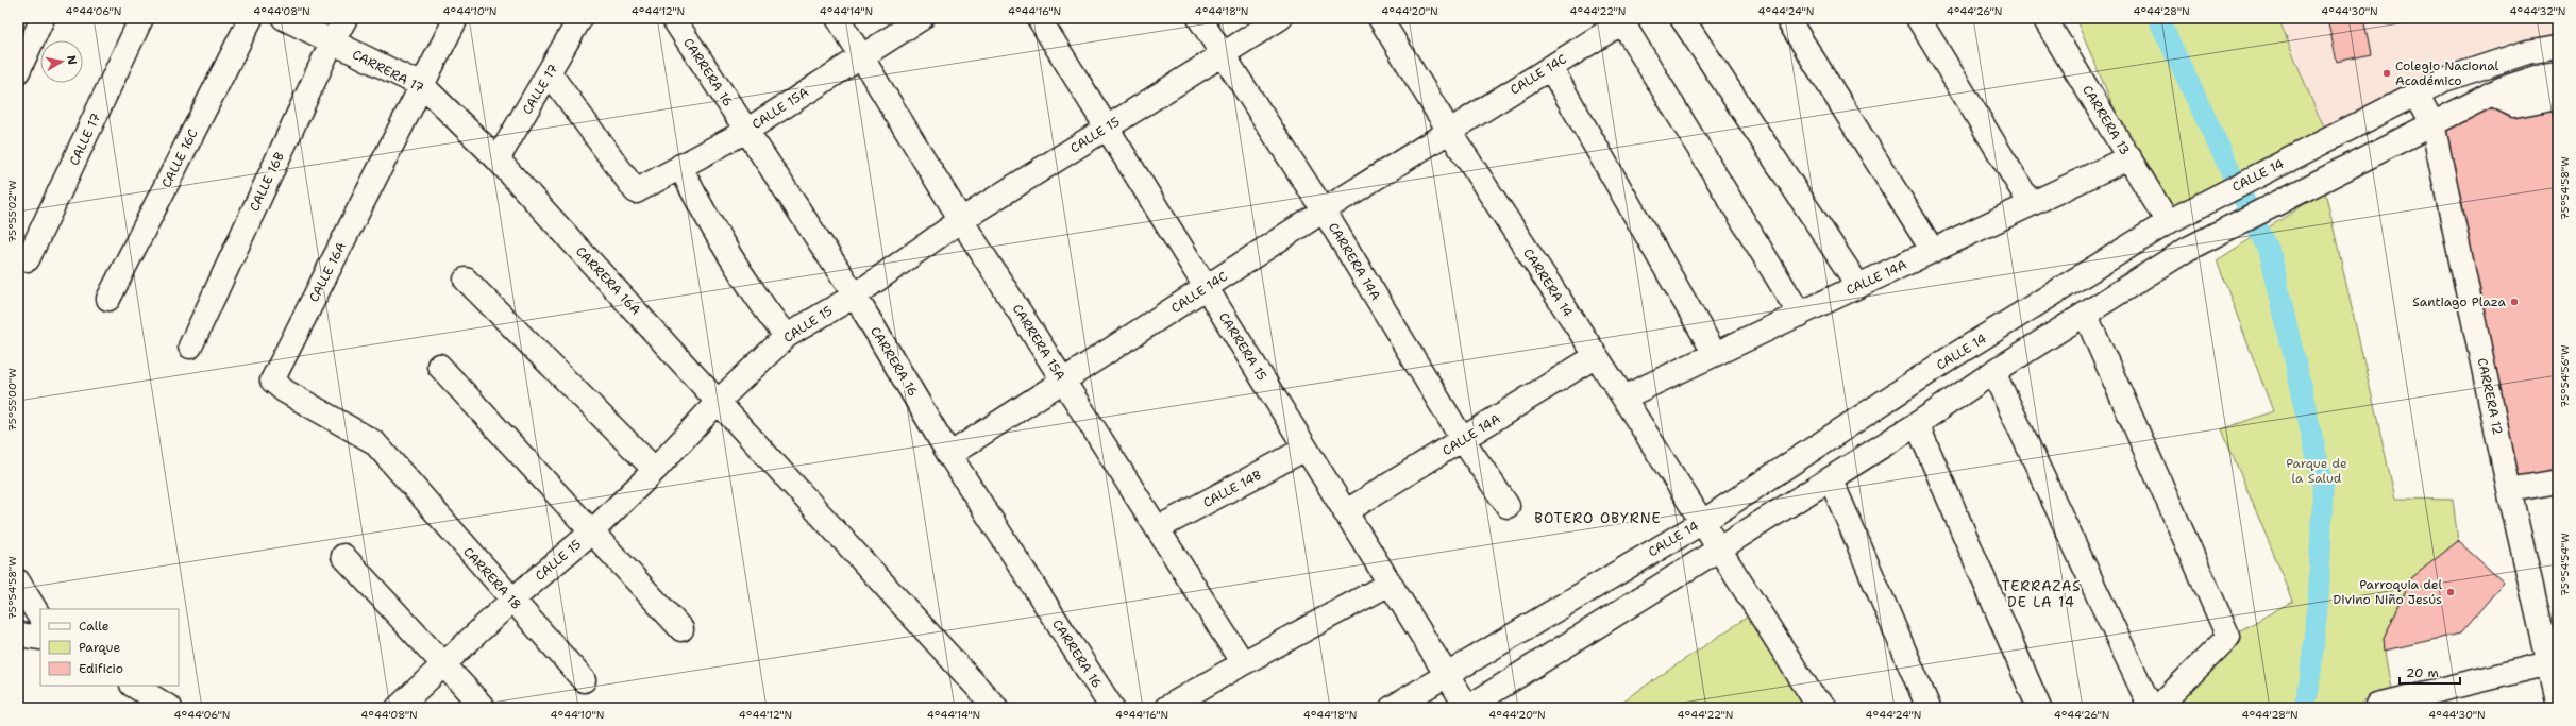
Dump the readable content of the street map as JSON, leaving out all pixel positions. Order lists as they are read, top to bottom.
{
  "streets": {
    "street": [
      "CARRERA 17",
      "CARRERA 16",
      "CALLE 14C",
      "CALLE 17",
      "CALLE 15A",
      "CARRERA 13",
      "CALLE 15",
      "CALLE 16C",
      "CALLE 14",
      "CALLE 16B",
      "CARRERA 14A",
      "CALLE 16A",
      "CALLE 14A",
      "CARRERA 16A",
      "CARRERA 14",
      "CARRERA 15A",
      "CARRERA 15",
      "CARRERA 12",
      "CALLE 14B",
      "CARRERA 18"
    ]
  },
  "crossings": [
    ["CARRERA 17", "CALLE 17"],
    ["CARRERA 17", "CALLE 16B"],
    ["CARRERA 17", "CALLE 16A"],
    ["CARRERA 17", "CARRERA 16A"],
    ["CARRERA 16", "CALLE 14C"],
    ["CARRERA 16", "CALLE 15A"],
    ["CARRERA 16", "CALLE 15"],
    ["CALLE 14C", "CARRERA 14A"],
    ["CALLE 14C", "CARRERA 14"],
    ["CALLE 14C", "CARRERA 15A"],
    ["CALLE 14C", "CARRERA 15"],
    ["CALLE 17", "CALLE 15A"],
    ["CALLE 17", "CARRERA 16A"],
    ["CALLE 15A", "CARRERA 15A"],
    ["CARRERA 13", "CALLE 14"],
    ["CARRERA 13", "CALLE 14A"],
    ["CALLE 15", "CARRERA 14A"],
    ["CALLE 15", "CARRERA 16A"],
    ["CALLE 15", "CARRERA 15A"],
    ["CALLE 15", "CARRERA 15"],
    ["CALLE 15", "CARRERA 18"],
    ["CALLE 14", "CARRERA 14"],
    ["CALLE 14", "CARRERA 15"],
    ["CALLE 14", "CARRERA 12"],
    ["CARRERA 14A", "CALLE 14A"],
    ["CALLE 16A", "CARRERA 18"],
    ["CALLE 14A", "CARRERA 14"],
    ["CALLE 14A", "CARRERA 15"],
    ["CARRERA 15A", "CALLE 14B"],
    ["CARRERA 15", "CALLE 14B"]
  ],
  "districts": ["BOTERO OBYRNE", "TERRAZAS DE LA 14"],
  "parks": ["Parque de la Salud"],
  "places": ["Colegio Nacional Académico", "Santiago Plaza", "Parroquia del Divino Niño Jesús"],
  "legend": ["Calle", "Parque", "Edificio"],
  "scale_bar": "20 m",
  "north": "right",
  "coordinates": [
    "4°44'06\"N",
    "4°44'08\"N",
    "4°44'10\"N",
    "4°44'12\"N",
    "4°44'14\"N",
    "4°44'16\"N",
    "4°44'18\"N",
    "4°44'20\"N",
    "4°44'22\"N",
    "4°44'24\"N",
    "4°44'26\"N",
    "4°44'28\"N",
    "4°44'30\"N",
    "4°44'32\"N",
    "75°54'58\"W",
    "75°55'02\"W",
    "75°54'56\"W",
    "75°55'00\"W",
    "75°54'54\"W"
  ]
}
